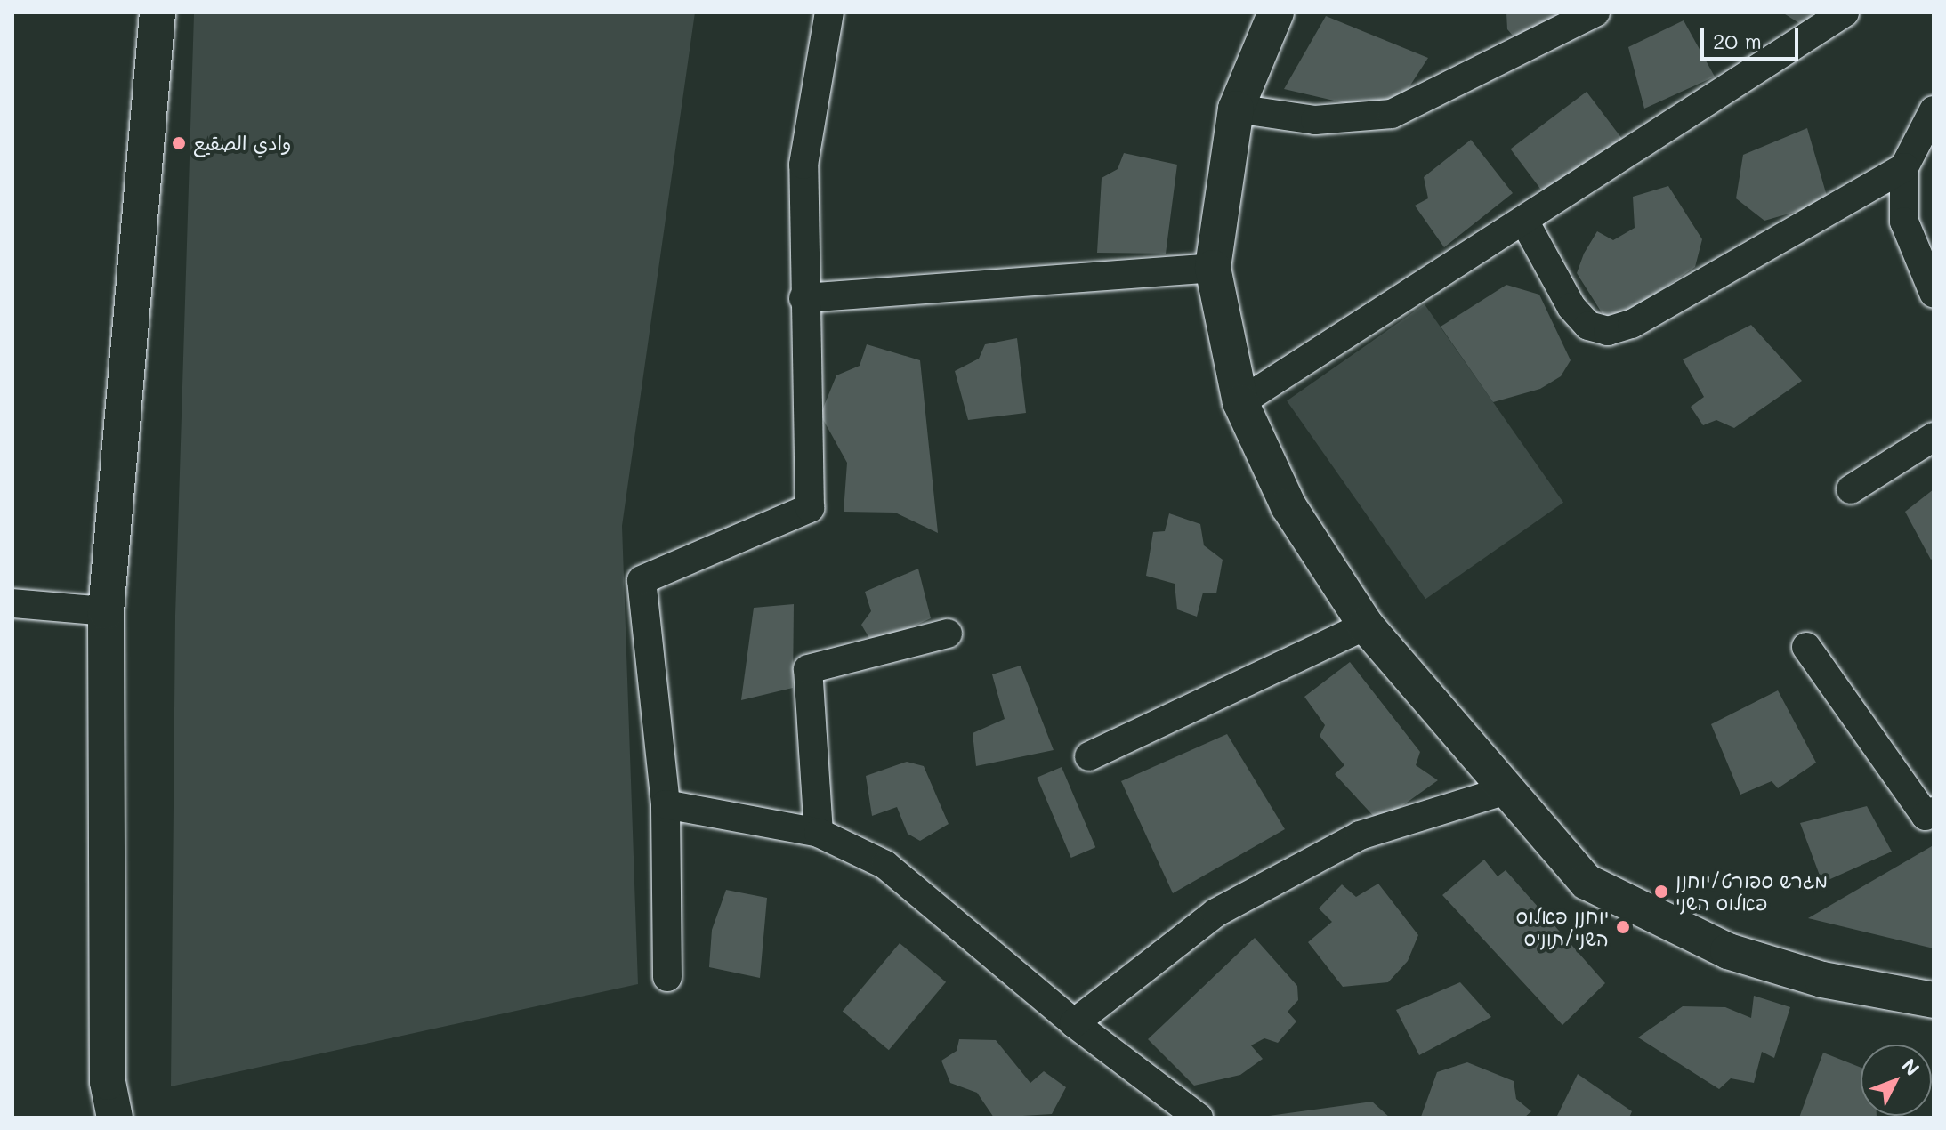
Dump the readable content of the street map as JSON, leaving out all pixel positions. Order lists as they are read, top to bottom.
{
  "places": ["وادي الصقيع", "מגרש ספורט/יוחנן פאלוס השני", "יוחנן פאלוס השני/תוניס"],
  "scale_bar": "20 m",
  "north": "top right"
}
